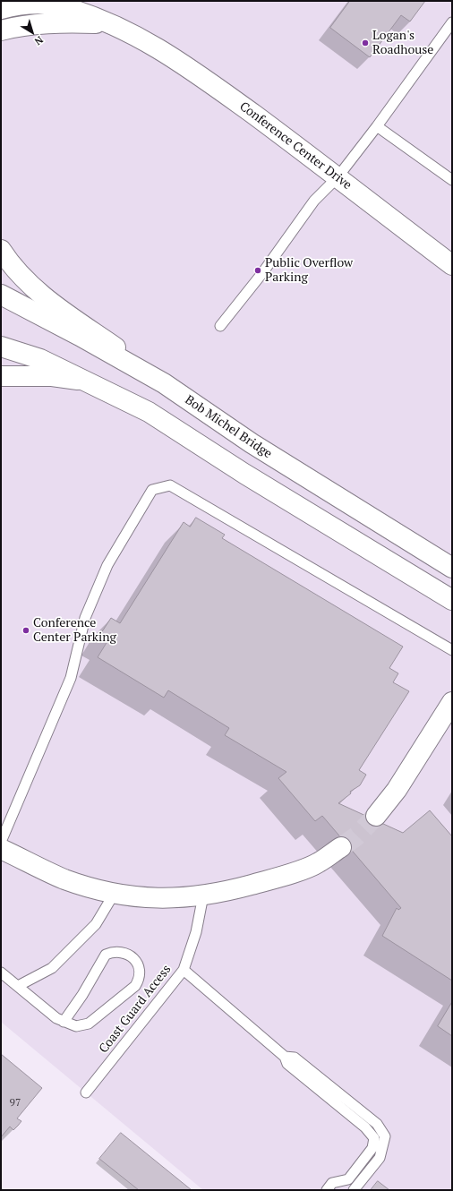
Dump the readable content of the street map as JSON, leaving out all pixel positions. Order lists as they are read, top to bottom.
{
  "streets": {
    "street": ["Conference Center Drive", "Bob Michel Bridge"],
    "lane": ["Coast Guard Access"]
  },
  "places": ["Logan's Roadhouse", "Public Overflow Parking", "Conference Center Parking"],
  "house_numbers": ["97"],
  "north": "bottom right"
}
